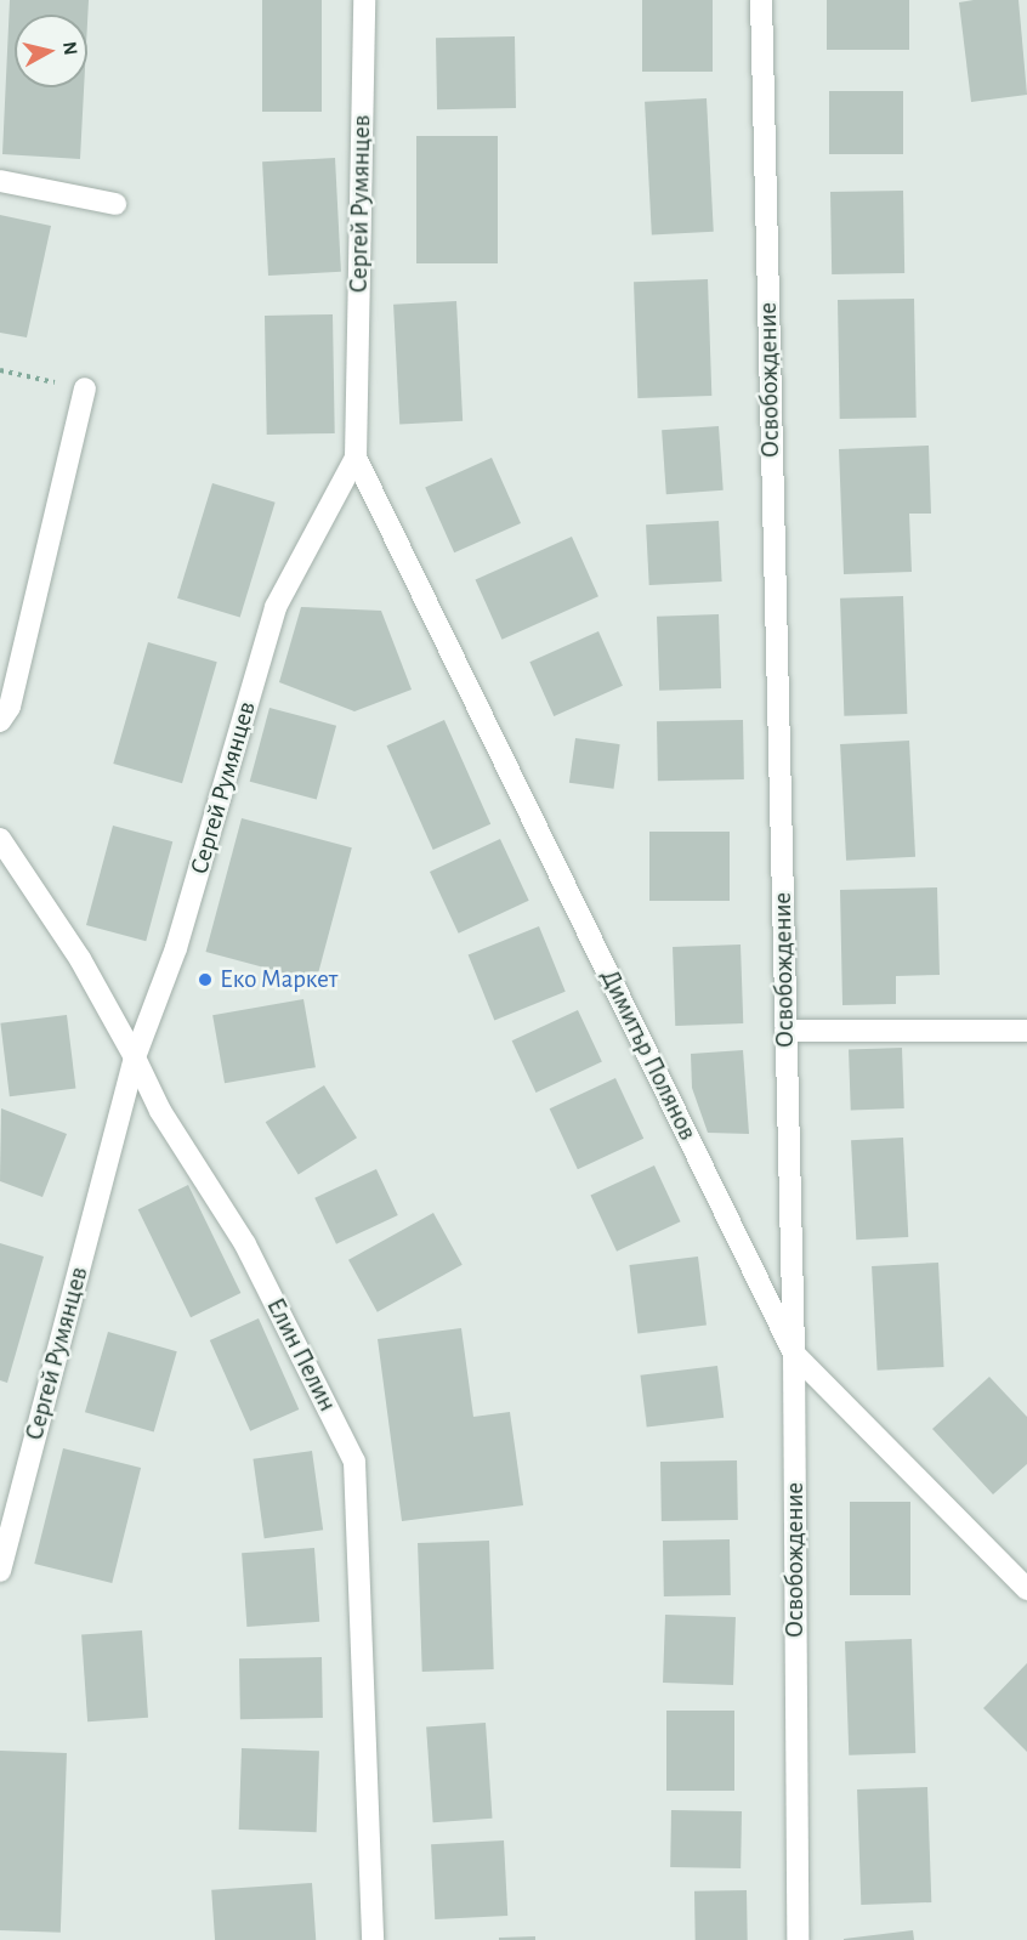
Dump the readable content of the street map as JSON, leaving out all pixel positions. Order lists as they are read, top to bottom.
{
  "streets": {
    "street": [
      "Сергей Румянцев",
      "Освобождение",
      "Димитър Полянов",
      "Елин Пелин"
    ]
  },
  "crossings": [
    ["Сергей Румянцев", "Димитър Полянов"],
    ["Сергей Румянцев", "Елин Пелин"],
    ["Освобождение", "Димитър Полянов"]
  ],
  "places": ["Еко Маркет"],
  "north": "right"
}
